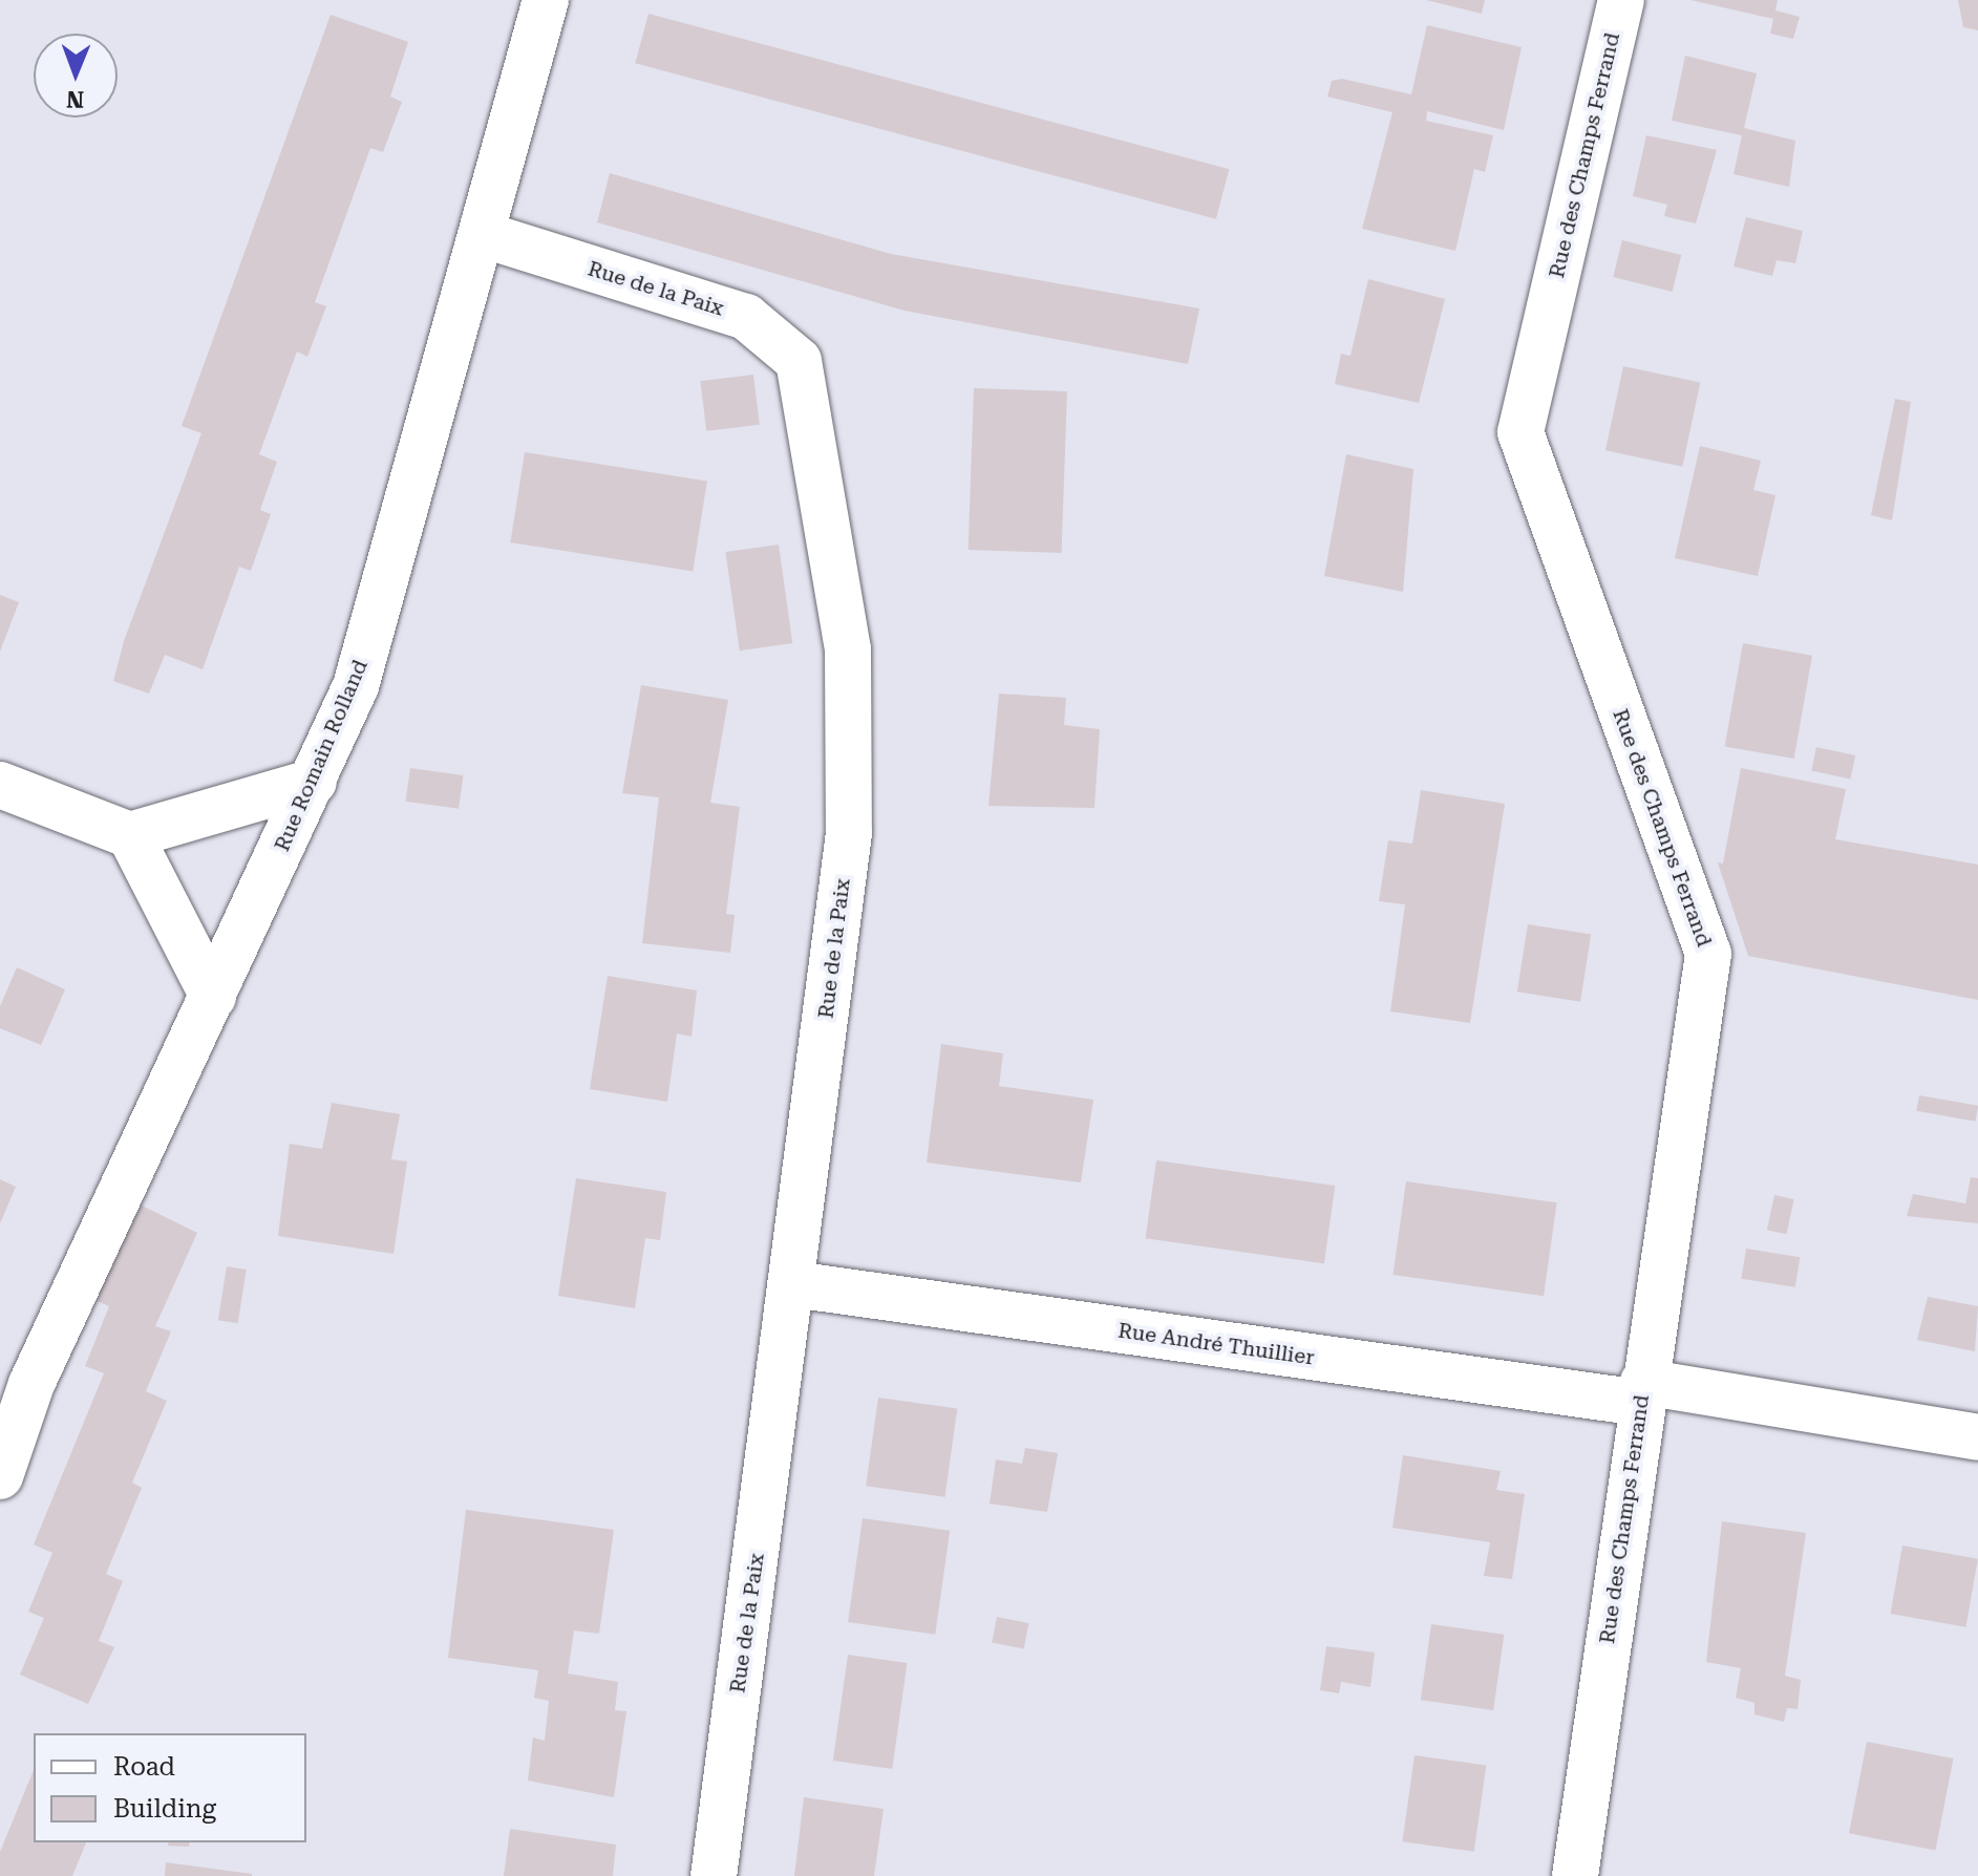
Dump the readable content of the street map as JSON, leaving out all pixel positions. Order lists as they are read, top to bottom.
{
  "streets": {
    "street": [
      "Rue des Champs Ferrand",
      "Rue de la Paix",
      "Rue Romain Rolland",
      "Rue André Thuillier"
    ]
  },
  "crossings": [
    ["Rue des Champs Ferrand", "Rue André Thuillier"],
    ["Rue de la Paix", "Rue Romain Rolland"],
    ["Rue de la Paix", "Rue André Thuillier"]
  ],
  "legend": ["Road", "Building"],
  "north": "bottom"
}
